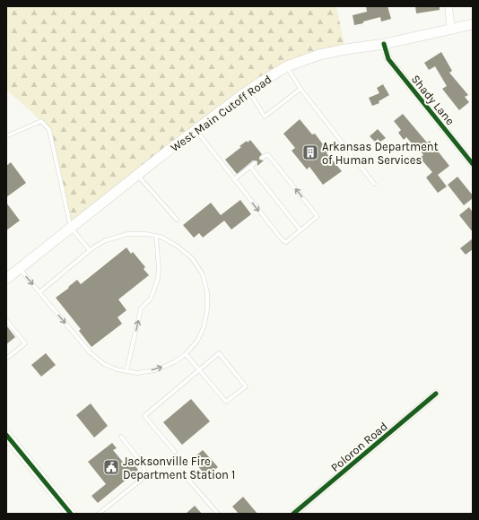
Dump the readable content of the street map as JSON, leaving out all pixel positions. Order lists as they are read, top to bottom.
{
  "streets": {
    "main road": ["West Main Cutoff Road"],
    "street": ["Shady Lane", "Poloron Road"]
  },
  "crossings": [
    ["Shady Lane", "West Main Cutoff Road"]
  ],
  "places": {
    "building": ["Arkansas Department of Human Services"],
    "public building": ["Jacksonville Fire Department Station 1"]
  }
}
